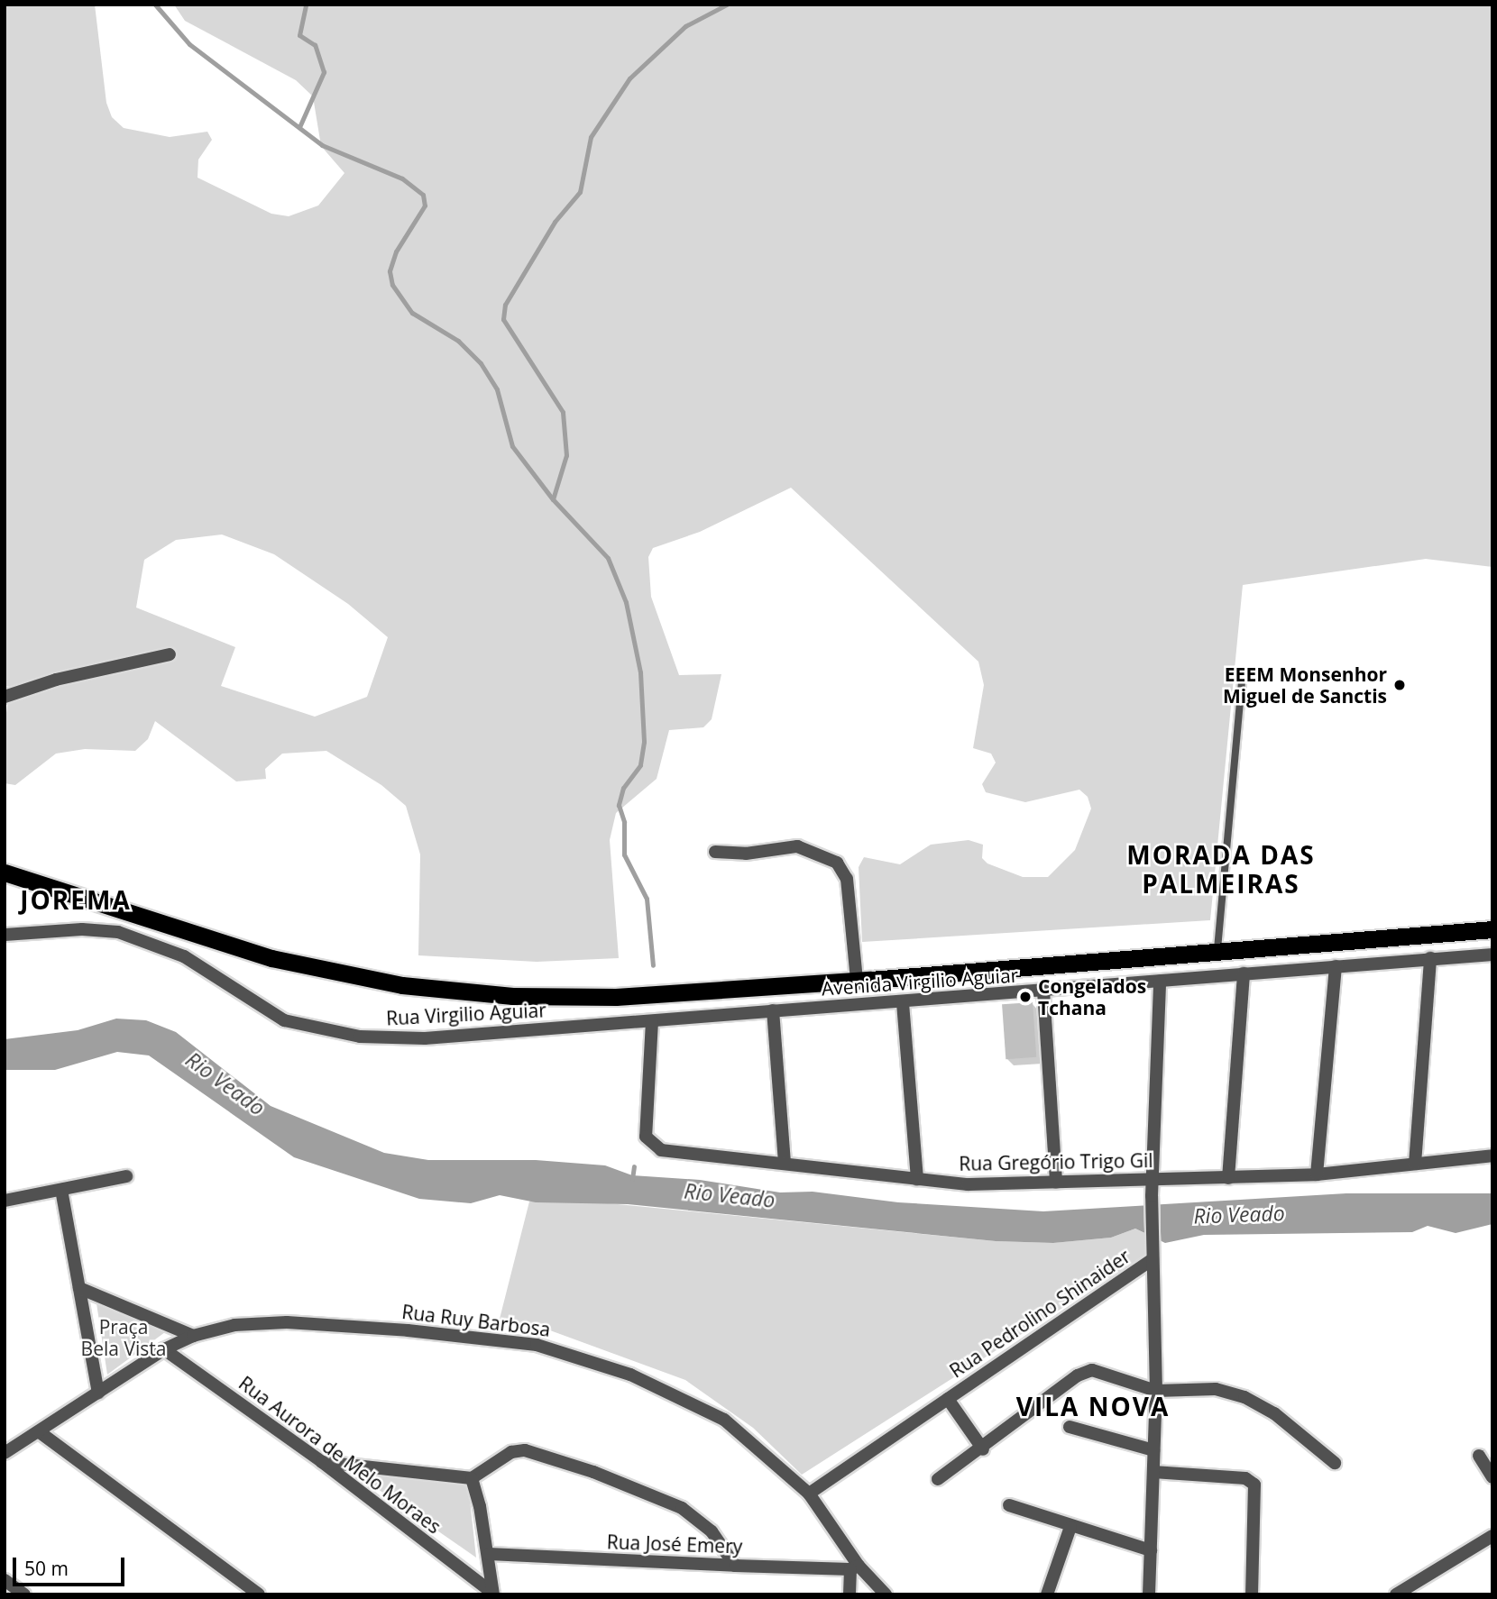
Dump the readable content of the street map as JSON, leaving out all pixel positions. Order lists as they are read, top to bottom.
{
  "streets": {
    "street": [
      "Avenida Virgilio Aguiar",
      "Rua Virgilio Aguiar",
      "Rua Gregório Trigo Gil",
      "Rua Pedrolino Shinaider",
      "Rua Ruy Barbosa",
      "Rua Aurora de Melo Moraes",
      "Rua José Emery"
    ]
  },
  "crossings": [
    ["Avenida Virgilio Aguiar", "Rua Virgilio Aguiar"],
    ["Avenida Virgilio Aguiar", "Rua Gregório Trigo Gil"],
    ["Rua Virgilio Aguiar", "Rua Gregório Trigo Gil"],
    ["Rua Pedrolino Shinaider", "Rua Ruy Barbosa"],
    ["Rua Ruy Barbosa", "Rua Aurora de Melo Moraes"],
    ["Rua Ruy Barbosa", "Rua José Emery"],
    ["Rua Aurora de Melo Moraes", "Rua José Emery"]
  ],
  "districts": ["MORADA DAS PALMEIRAS", "JOREMA", "VILA NOVA"],
  "water": ["Rio Veado"],
  "parks": ["Praça Bela Vista"],
  "places": ["EEEM Monsenhor Miguel de Sanctis", "Congelados Tchana"],
  "scale_bar": "50 m"
}
